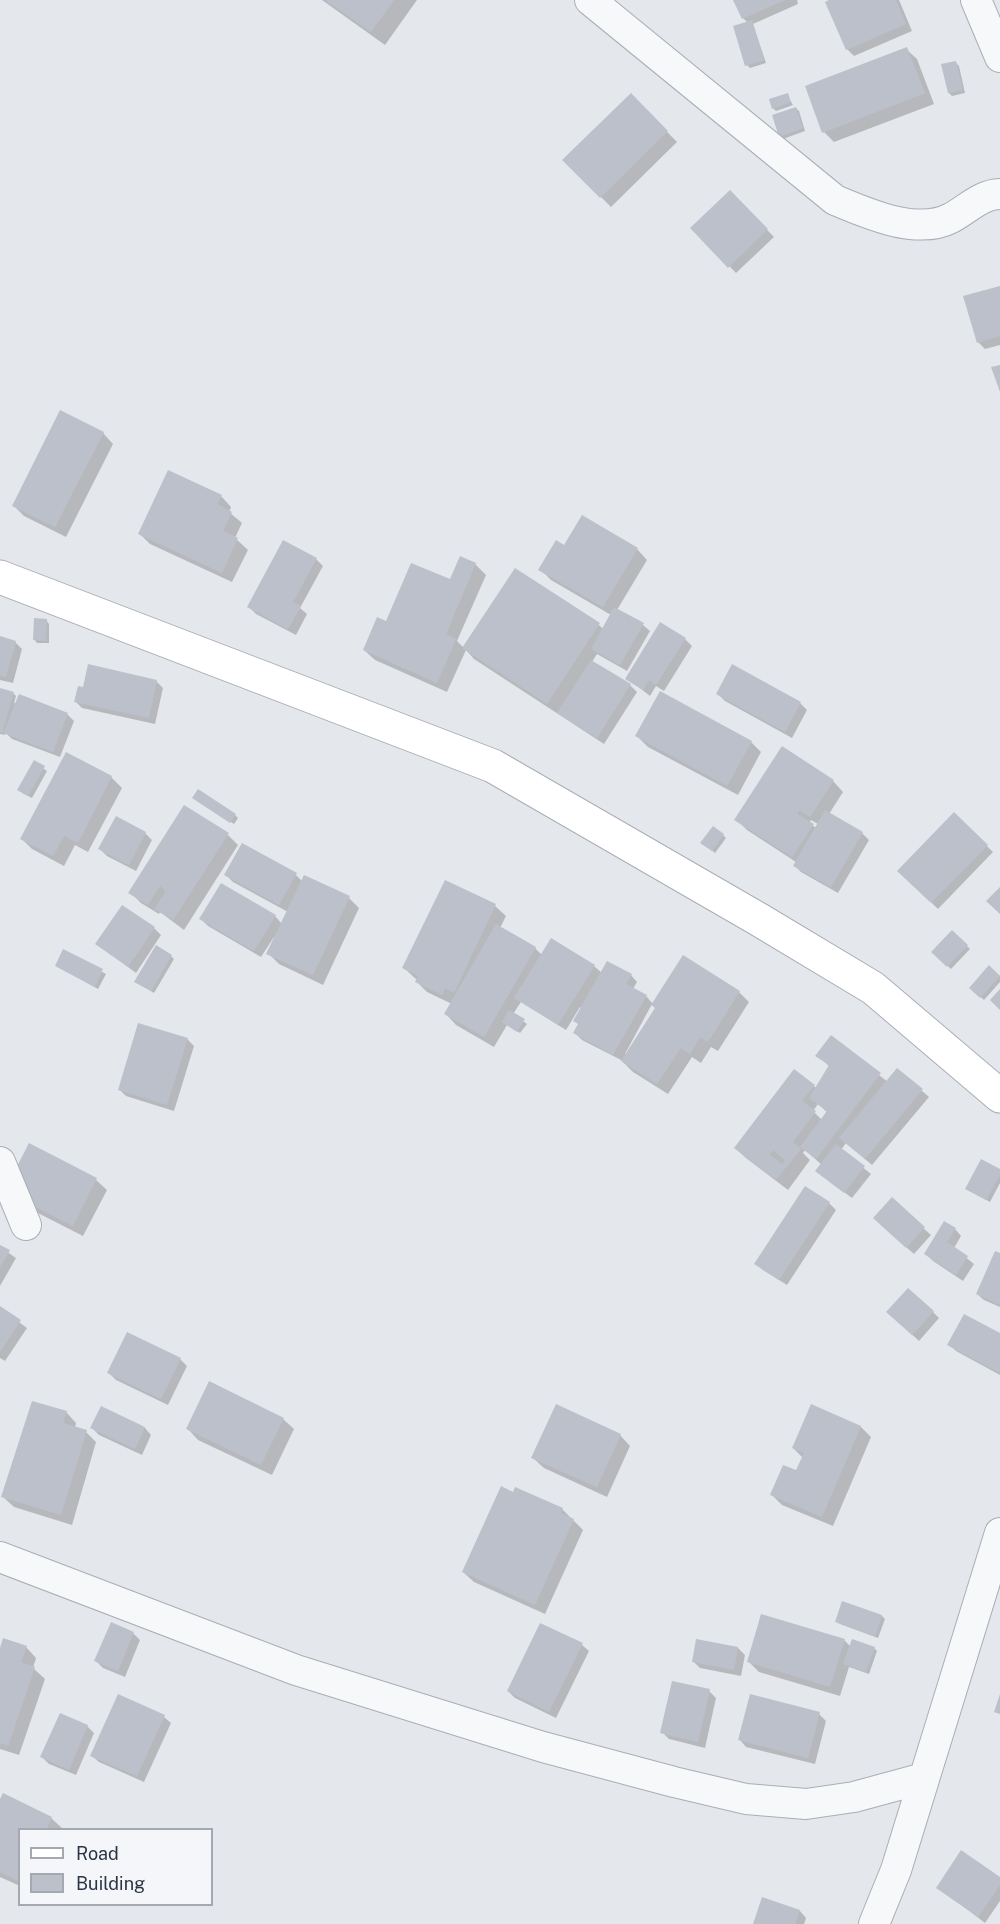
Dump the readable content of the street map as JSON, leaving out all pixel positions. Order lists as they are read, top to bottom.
{
  "legend": ["Road", "Building"]
}
